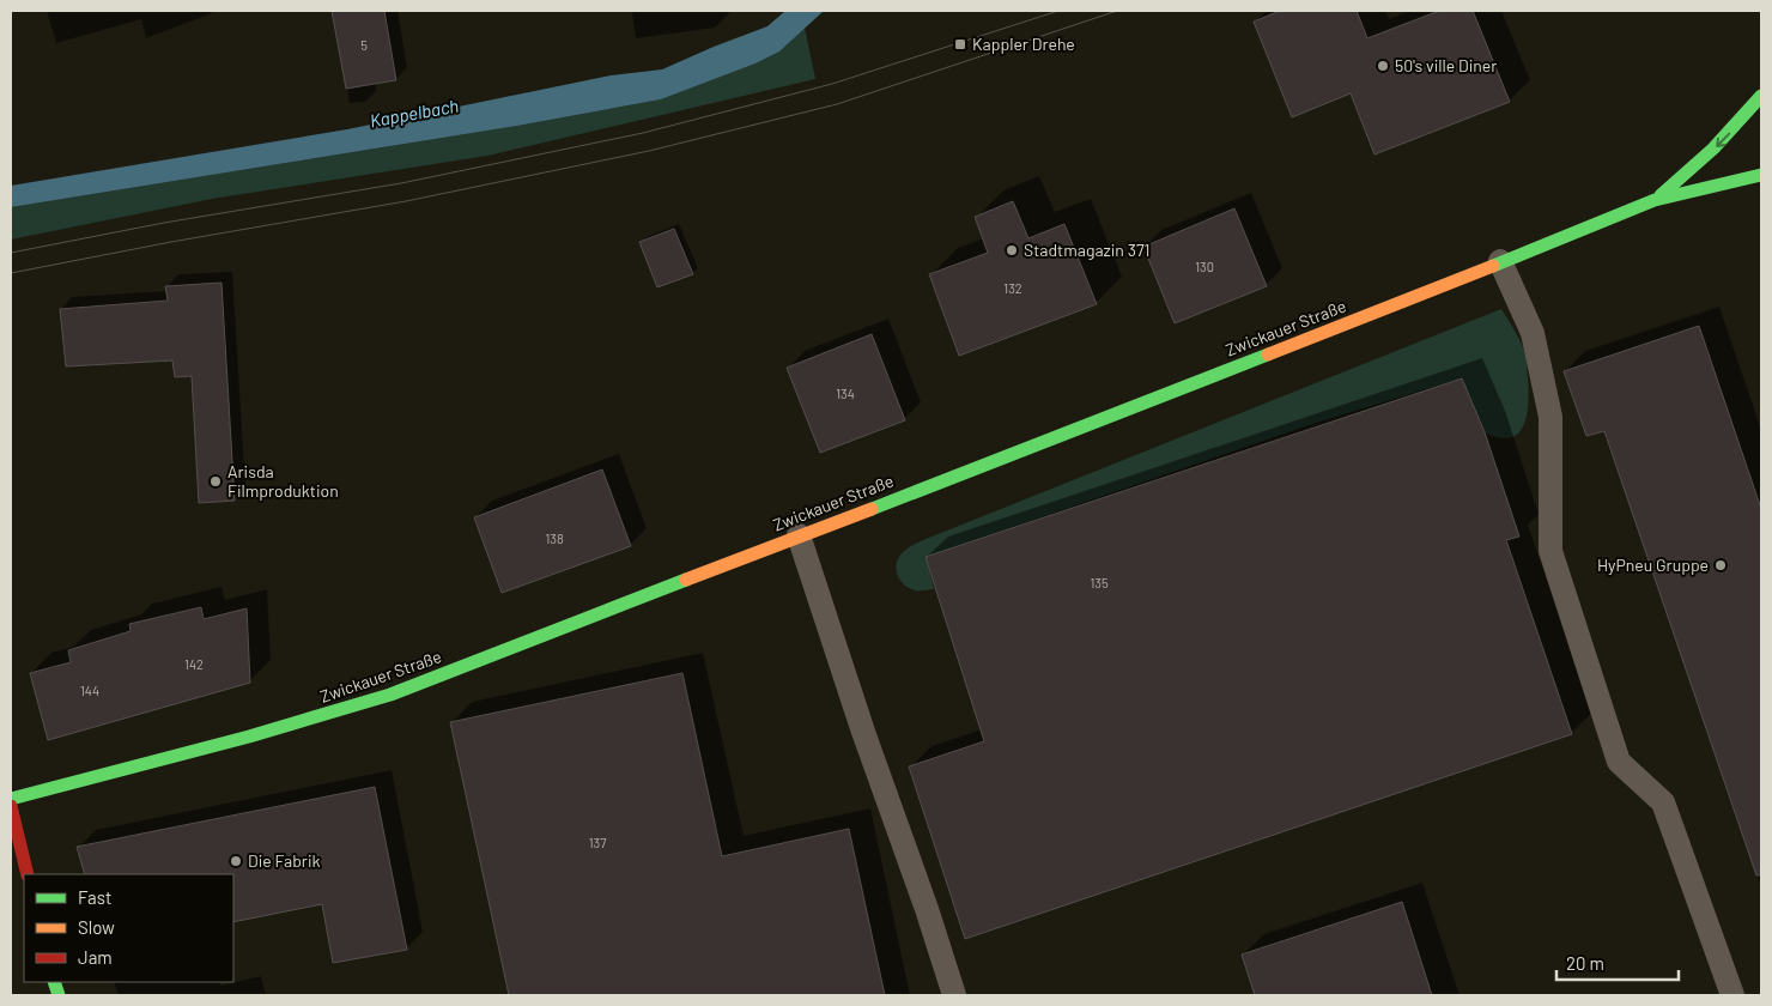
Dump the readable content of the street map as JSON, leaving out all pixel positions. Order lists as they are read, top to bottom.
{
  "streets": {
    "main road": ["Zwickauer Straße"]
  },
  "water": ["Kappelbach"],
  "places": {
    "transit": ["Kappler Drehe"],
    "other": [
      "50's ville Diner",
      "Stadtmagazin 371",
      "Arisda Filmproduktion",
      "HyPneu Gruppe",
      "Die Fabrik"
    ]
  },
  "house_numbers": [
    "5",
    "130",
    "132",
    "134",
    "138",
    "135",
    "142",
    "144",
    "137"
  ],
  "legend": ["Fast", "Slow", "Jam"],
  "scale_bar": "20 m"
}
